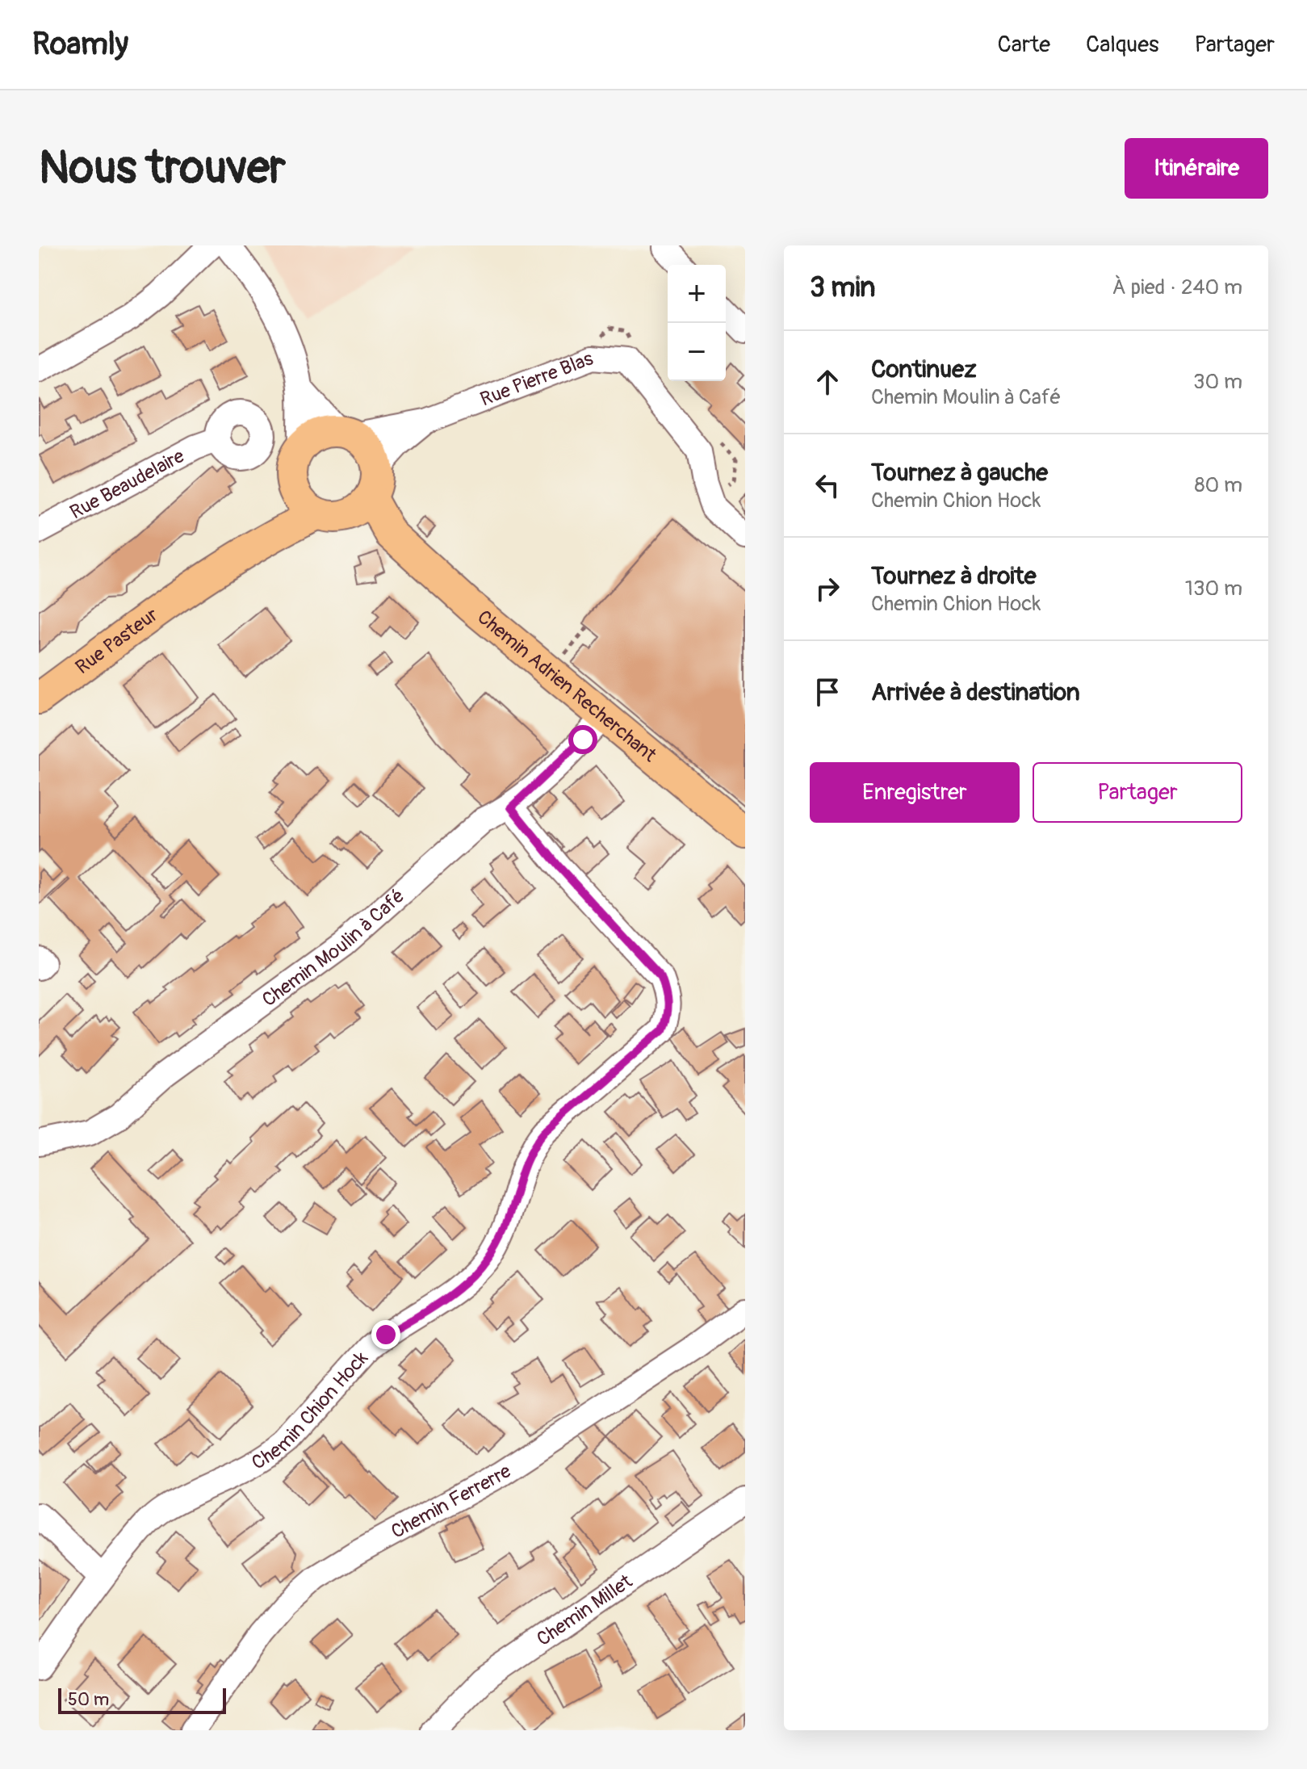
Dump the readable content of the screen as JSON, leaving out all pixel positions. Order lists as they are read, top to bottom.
{
  "streets": {
    "main road": ["Rue Pasteur", "Chemin Adrien Recherchant"],
    "street": [
      "Rue Pierre Blas",
      "Rue Beaudelaire",
      "Chemin Moulin à Café",
      "Chemin Chion Hock",
      "Chemin Ferrerre",
      "Chemin Millet"
    ]
  },
  "crossings": [
    ["Rue Pierre Blas", "Rue Pasteur"],
    ["Rue Pierre Blas", "Chemin Adrien Recherchant"],
    ["Rue Pasteur", "Chemin Adrien Recherchant"],
    ["Chemin Adrien Recherchant", "Chemin Moulin à Café"],
    ["Chemin Moulin à Café", "Chemin Chion Hock"]
  ],
  "scale_bar": "50 m",
  "page": {
    "header": "Roamly",
    "nav": ["Carte", "Calques", "Partager"],
    "buttons": [
      "Itinéraire",
      ["Enregistrer", "Partager"]
    ],
    "title": "Nous trouver",
    "heading": ["3 min", "À pied · 240 m"],
    "map_buttons": ["+", "−"],
    "list": [
      ["Continuez", "Chemin Moulin à Café", "30 m"],
      ["Tournez à gauche", "Chemin Chion Hock", "80 m"],
      ["Tournez à droite", "Chemin Chion Hock", "130 m"],
      "Arrivée à destination"
    ],
    "scale": "50 m"
  }
}
